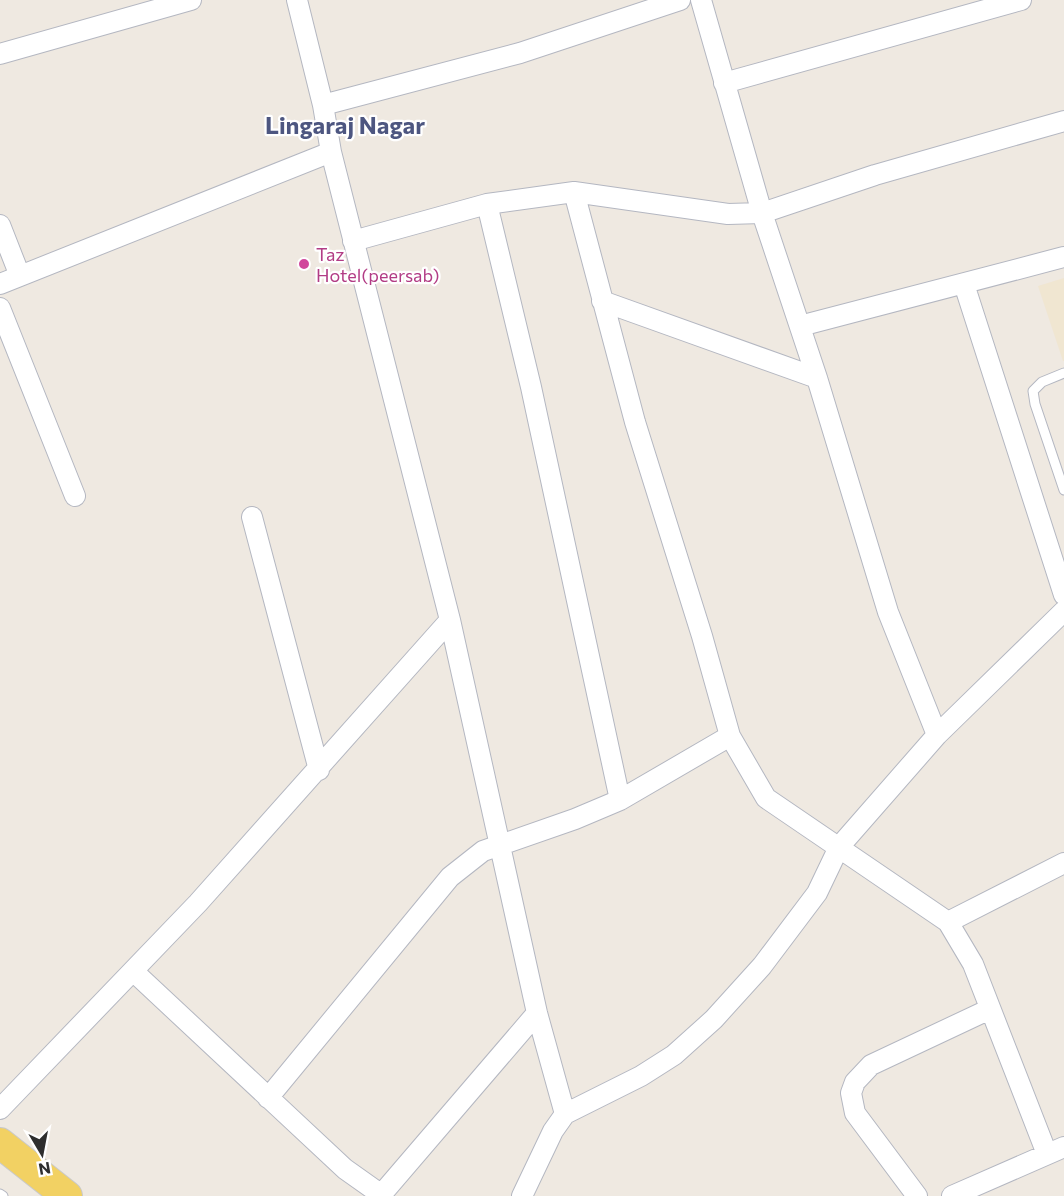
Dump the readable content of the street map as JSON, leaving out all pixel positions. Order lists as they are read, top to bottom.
{
  "districts": ["Lingaraj Nagar"],
  "places": ["Taz Hotel(peersab)"],
  "north": "bottom"
}
